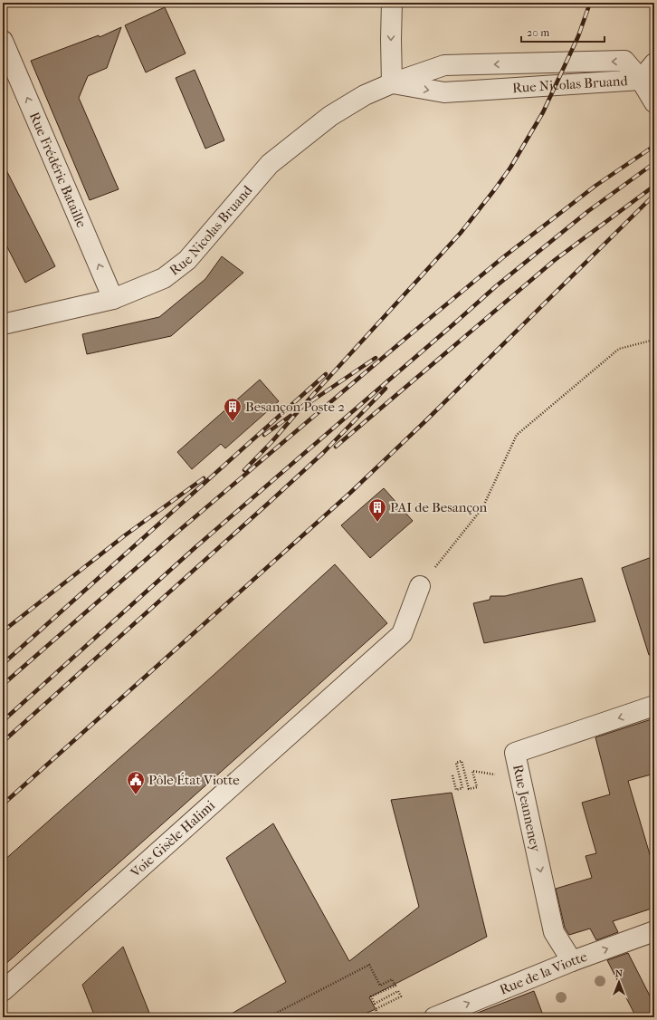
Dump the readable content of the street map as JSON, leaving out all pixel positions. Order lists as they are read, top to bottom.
{
  "streets": {
    "street": [
      "Rue Nicolas Bruand",
      "Rue Frédéric Bataille",
      "Rue Jeanneney",
      "Voie Gisèle Halimi",
      "Rue de la Viotte"
    ]
  },
  "crossings": [
    ["Rue Nicolas Bruand", "Rue Frédéric Bataille"],
    ["Rue Jeanneney", "Rue de la Viotte"]
  ],
  "one_way": ["Rue Frédéric Bataille", "Rue de la Viotte"],
  "places": {
    "building": ["Besançon Poste 2", "PAI de Besançon"],
    "public building": ["Pôle État Viotte"]
  },
  "scale_bar": "20 m",
  "north": "top"
}
